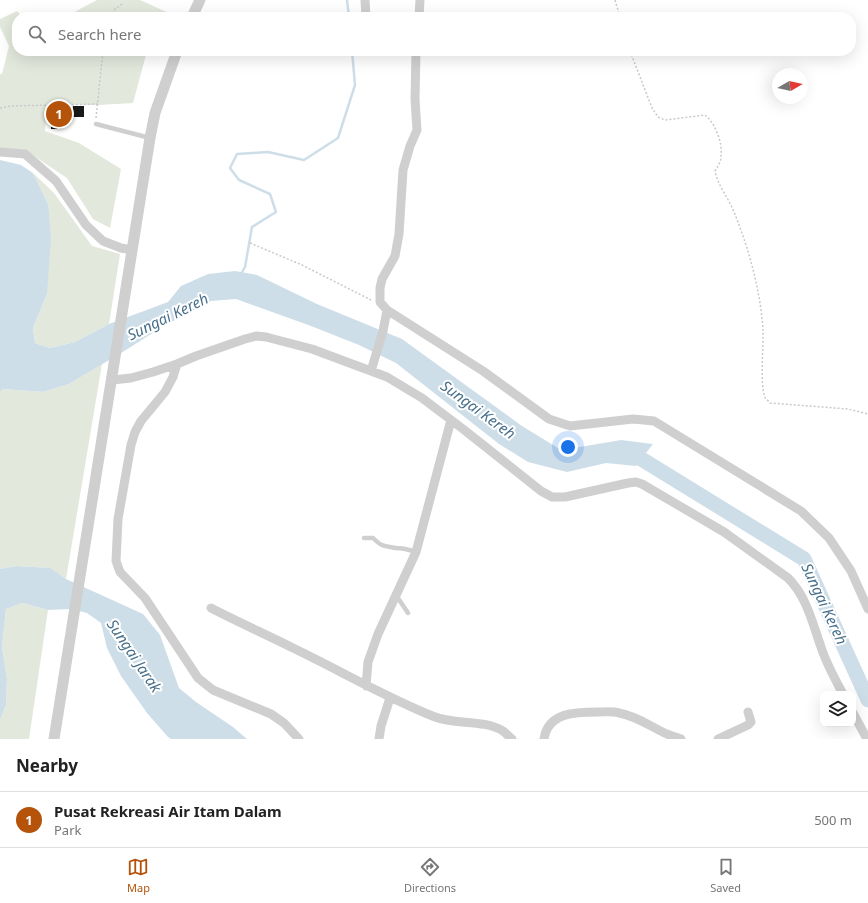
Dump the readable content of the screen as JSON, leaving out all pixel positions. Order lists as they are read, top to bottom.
{
  "water": ["Sungai Kereh", "Sungai Jarak"],
  "north": "right",
  "page": {
    "search": "Search here",
    "pins": "1",
    "heading": "Nearby",
    "list": [
      {
        "mark": "1",
        "name": "Pusat Rekreasi Air Itam Dalam",
        "note": "Park",
        "value": "500 m"
      }
    ],
    "nav": ["Map", "Directions", "Saved"]
  }
}
